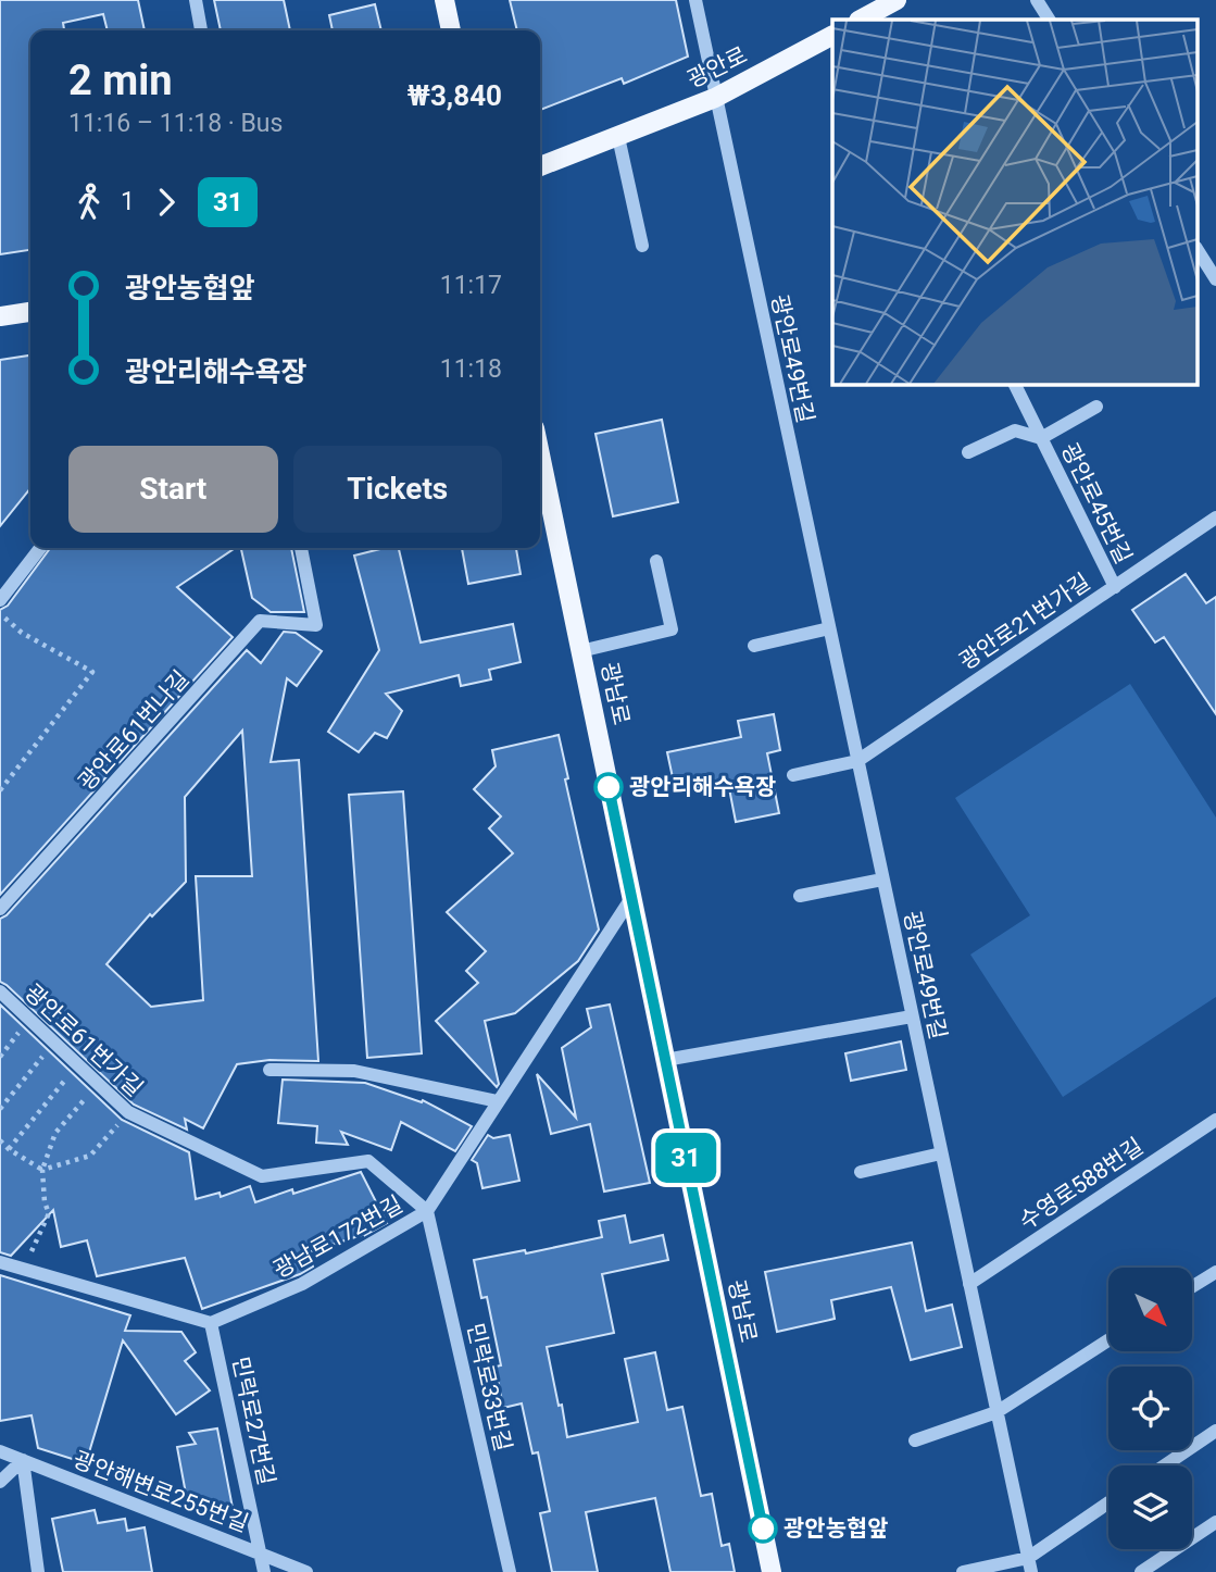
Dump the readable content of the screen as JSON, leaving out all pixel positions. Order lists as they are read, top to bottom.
{
  "streets": {
    "main road": ["광안로", "광남로"],
    "street": [
      "광안로49번길",
      "광안로45번길",
      "광안로21번가길",
      "광안로61번나길",
      "광안로61번가길",
      "수영로588번길",
      "광남로172번길",
      "민락로33번길",
      "민락로27번길",
      "광안해변로255번길"
    ]
  },
  "crossings": [
    ["광안로", "광안로49번길"],
    ["광안로49번길", "광안로21번가길"],
    ["광안로49번길", "수영로588번길"],
    ["광안로45번길", "광안로21번가길"],
    ["광남로", "광남로172번길"],
    ["광안로61번가길", "광남로172번길"],
    ["광안로61번가길", "민락로33번길"],
    ["광남로172번길", "민락로33번길"],
    ["광남로172번길", "민락로27번길"],
    ["민락로27번길", "광안해변로255번길"]
  ],
  "places": ["광안리해수욕장", "광안농협앞"],
  "lines": ["bus line 31"],
  "north": "bottom right",
  "page": {
    "on_map": "31",
    "heading": ["2 min", "11:16 – 11:18 · Bus", "₩3,840"],
    "legs": ["1", "31"],
    "list": [
      {
        "name": "광안농협앞",
        "value": "11:17"
      },
      {
        "name": "광안리해수욕장",
        "value": "11:18"
      }
    ],
    "buttons": ["Start", "Tickets"]
  }
}
